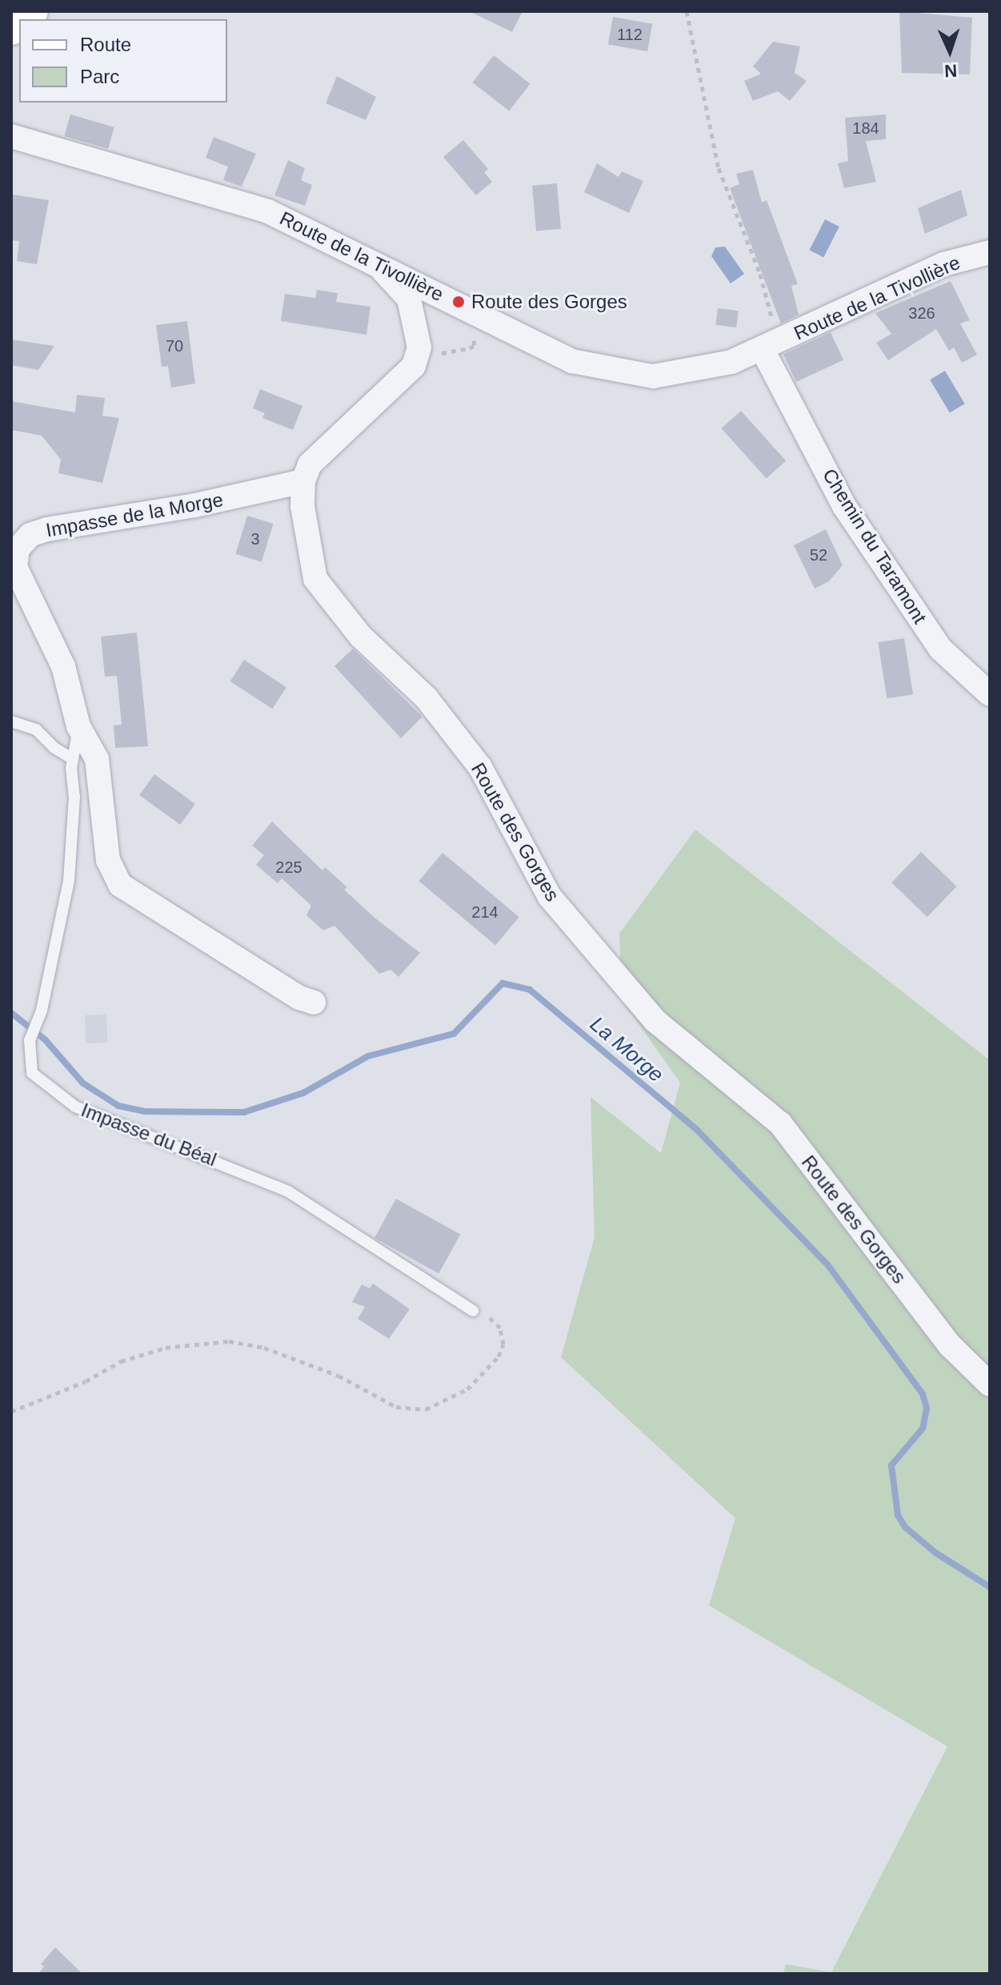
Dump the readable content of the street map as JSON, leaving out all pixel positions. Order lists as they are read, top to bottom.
{
  "streets": {
    "street": [
      "Route de la Tivollière",
      "Impasse de la Morge",
      "Chemin du Taramont",
      "Route des Gorges"
    ],
    "lane": ["Impasse du Béal"]
  },
  "crossings": [
    ["Route de la Tivollière", "Chemin du Taramont"],
    ["Impasse de la Morge", "Route des Gorges"],
    ["Impasse de la Morge", "Impasse du Béal"]
  ],
  "water": ["La Morge"],
  "places": ["Route des Gorges"],
  "house_numbers": [
    "112",
    "184",
    "326",
    "70",
    "3",
    "52",
    "225",
    "214"
  ],
  "legend": ["Route", "Parc"],
  "north": "bottom"
}
